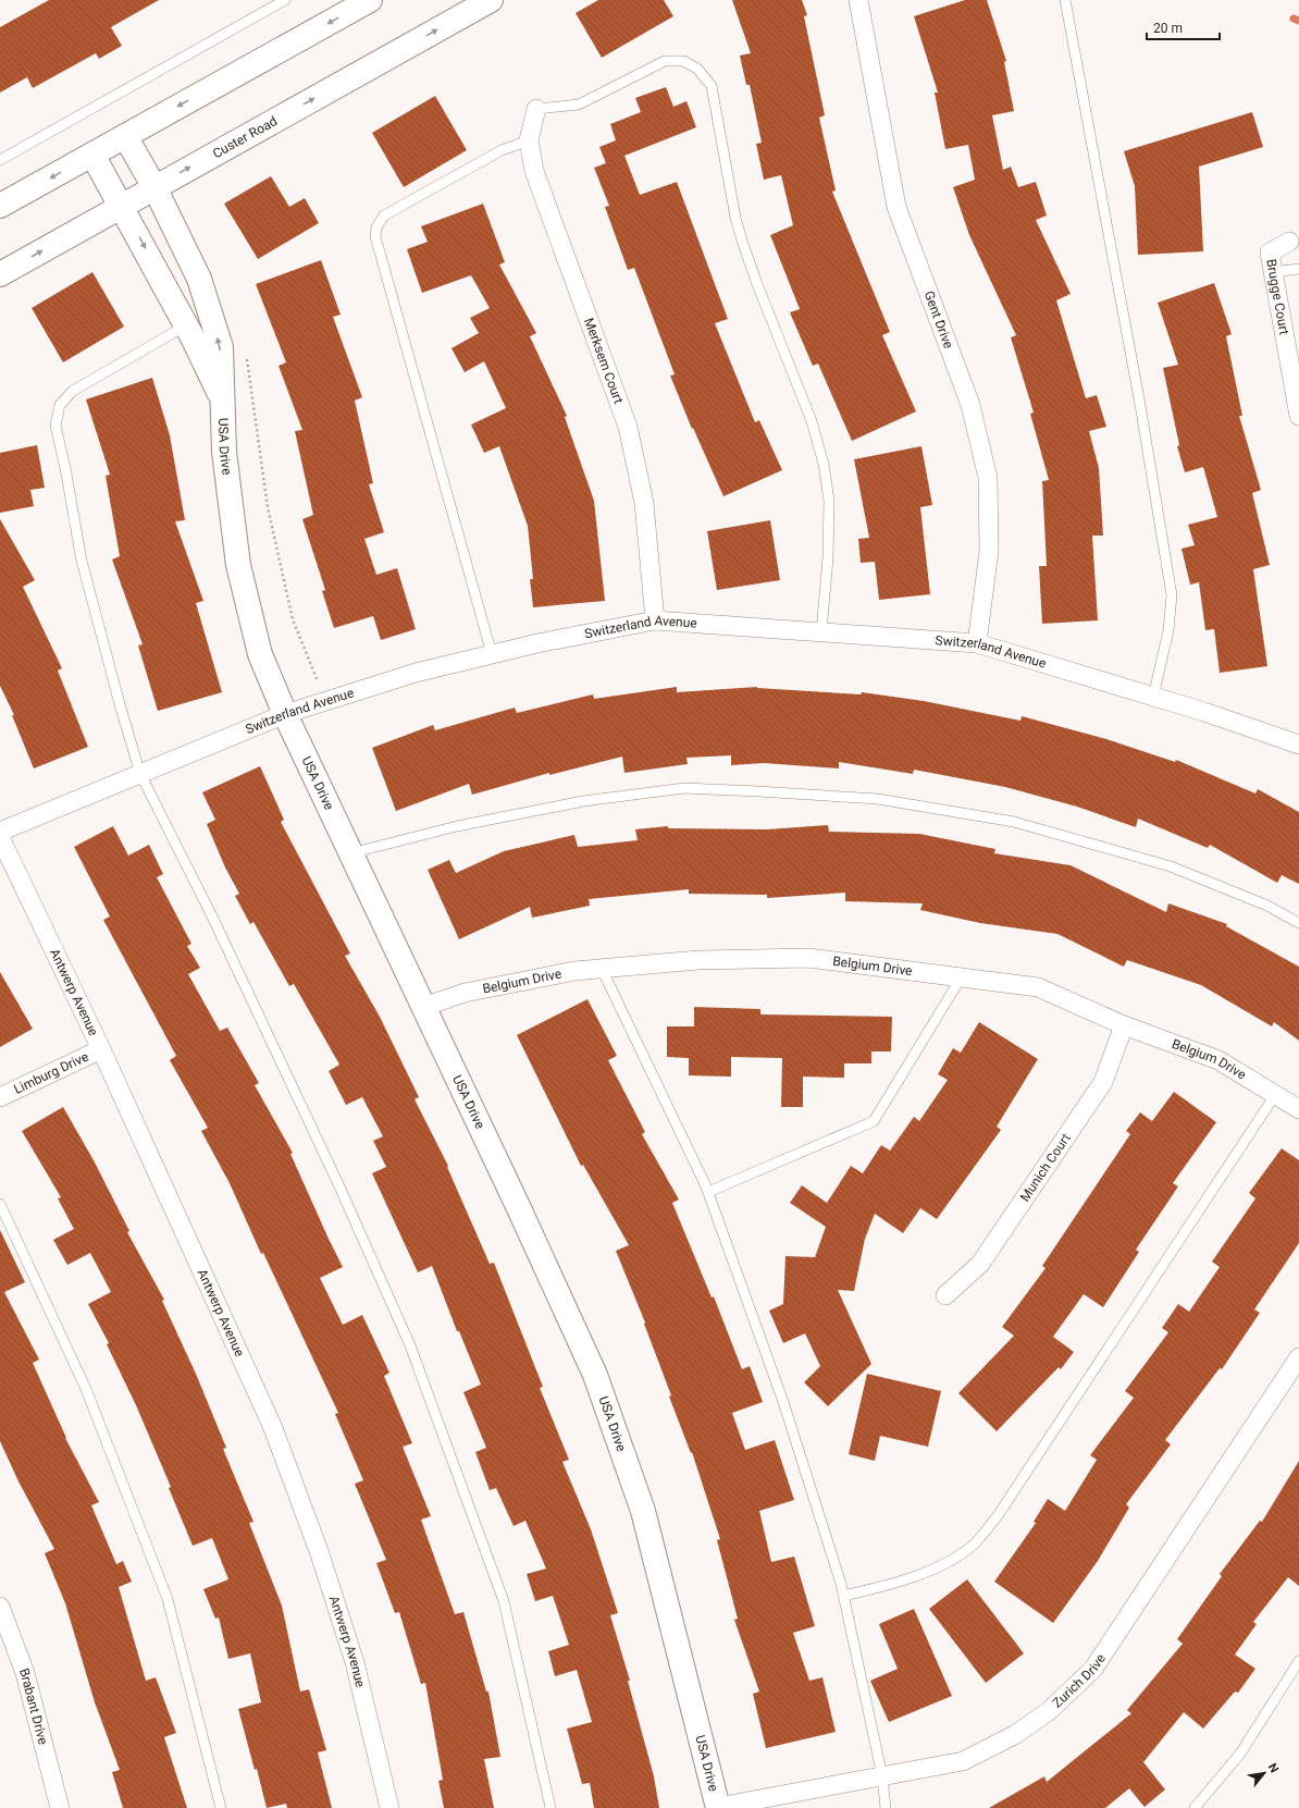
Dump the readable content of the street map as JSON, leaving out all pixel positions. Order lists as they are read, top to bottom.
{
  "streets": {
    "street": [
      "Custer Road",
      "Brugge Court",
      "Gent Drive",
      "Merksem Court",
      "USA Drive",
      "Switzerland Avenue",
      "Belgium Drive",
      "Antwerp Avenue",
      "Limburg Drive",
      "Munich Court",
      "Zurich Drive",
      "Brabant Drive"
    ]
  },
  "crossings": [
    ["Custer Road", "USA Drive"],
    ["Gent Drive", "Switzerland Avenue"],
    ["Merksem Court", "Switzerland Avenue"],
    ["USA Drive", "Switzerland Avenue"],
    ["USA Drive", "Belgium Drive"],
    ["USA Drive", "Zurich Drive"],
    ["Belgium Drive", "Munich Court"],
    ["Antwerp Avenue", "Limburg Drive"]
  ],
  "scale_bar": "20 m",
  "north": "top right"
}
